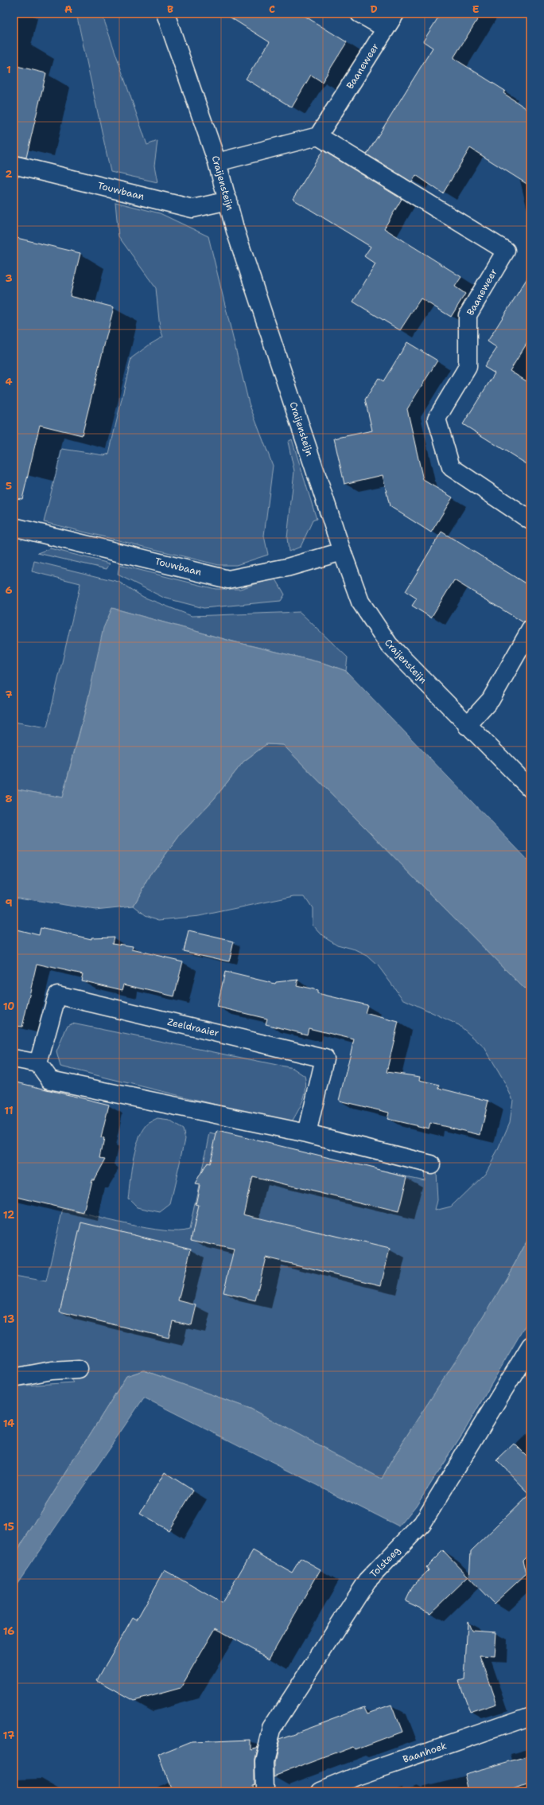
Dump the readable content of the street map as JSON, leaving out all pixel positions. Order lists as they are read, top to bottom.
{
  "streets": {
    "street": [
      "Baaneweer",
      "Craijensteijn",
      "Touwbaan",
      "Zeeldraaier",
      "Tolsteeg",
      "Baanhoek"
    ]
  },
  "crossings": [
    ["Craijensteijn", "Touwbaan"]
  ],
  "grid": {
    "columns": [
      "A",
      "B",
      "C",
      "D",
      "E"
    ],
    "rows": [
      "1",
      "2",
      "3",
      "4",
      "5",
      "6",
      "7",
      "8",
      "9",
      "10",
      "11",
      "12",
      "13",
      "14",
      "15",
      "16",
      "17"
    ]
  }
}
